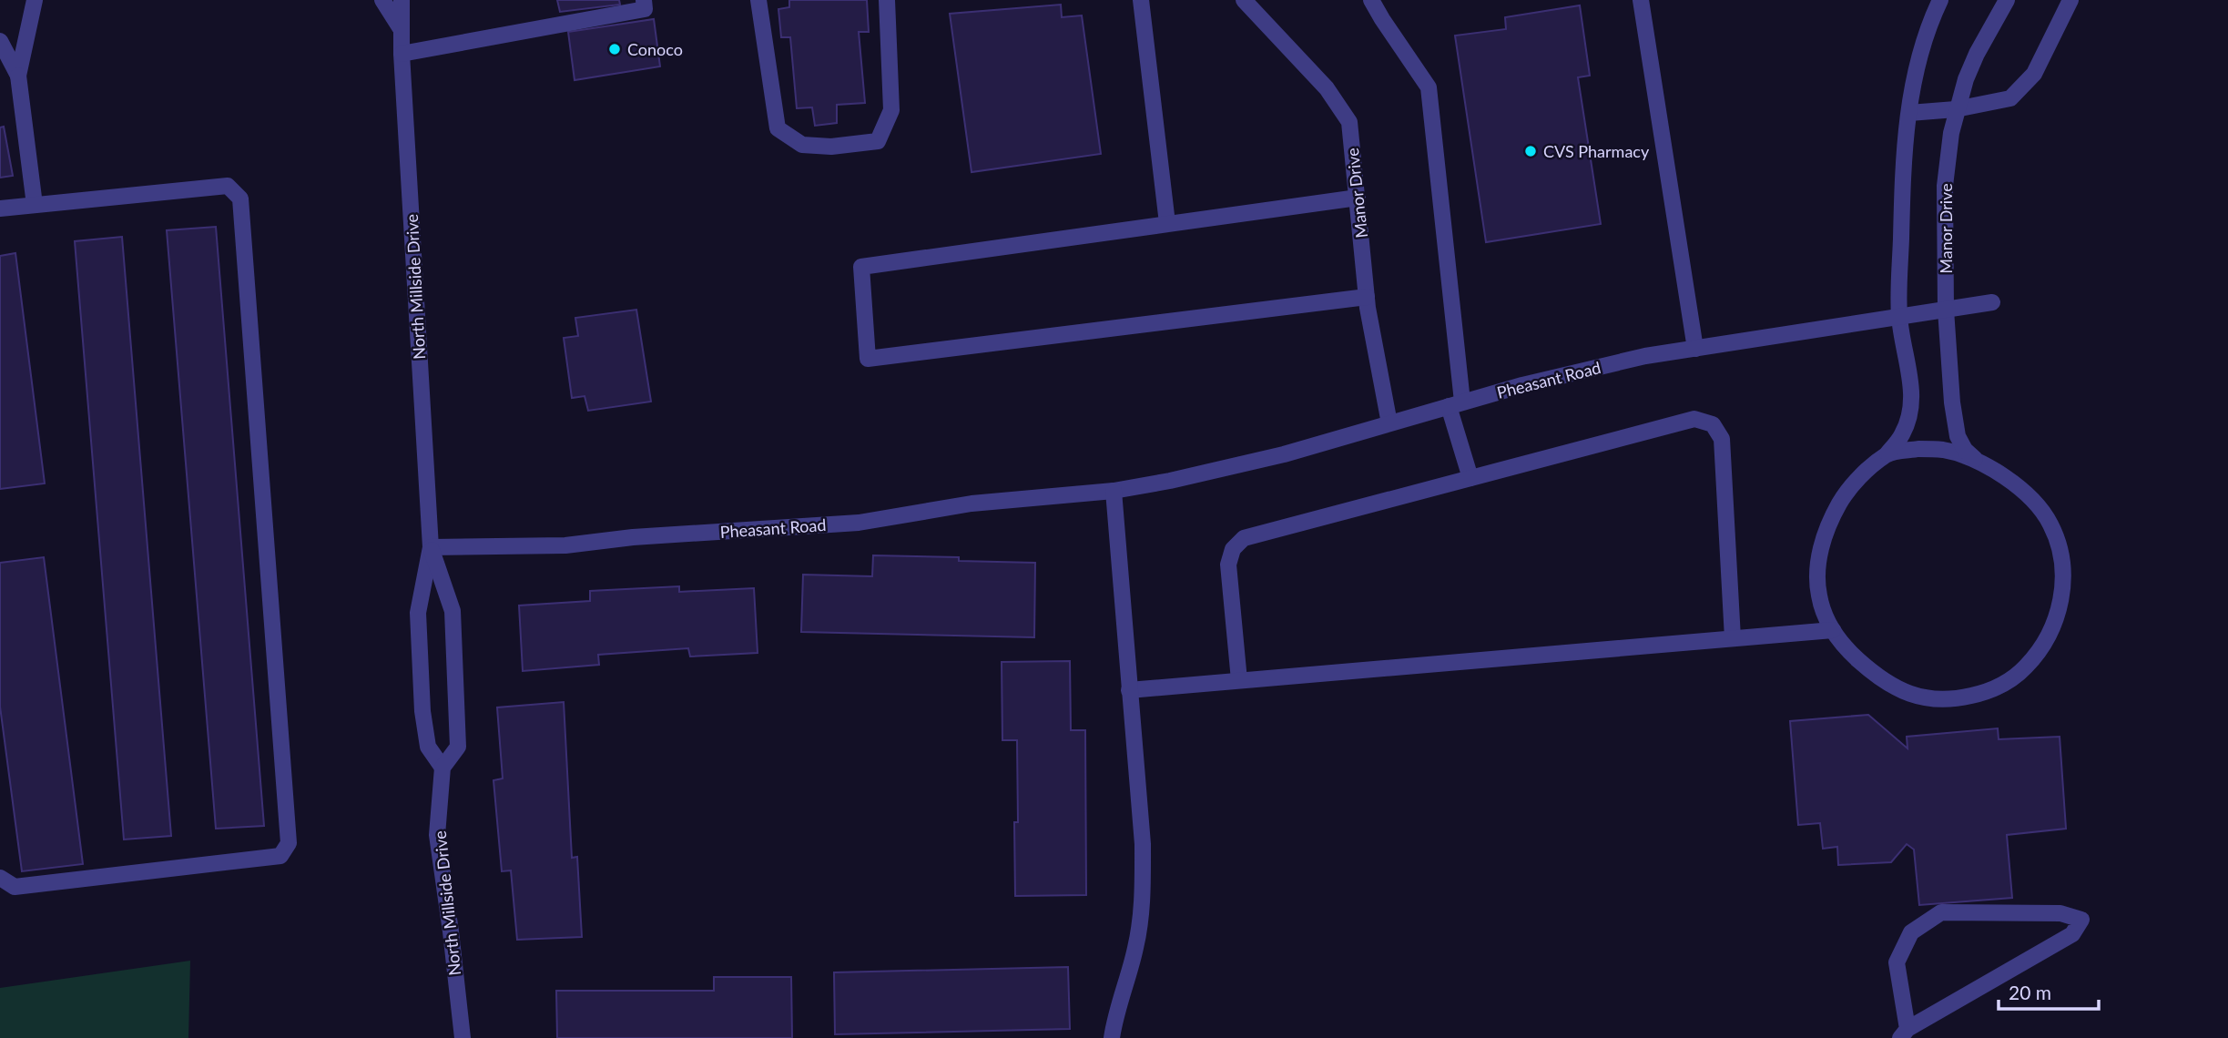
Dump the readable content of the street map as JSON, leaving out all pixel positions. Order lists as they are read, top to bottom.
{
  "streets": {
    "street": ["Manor Drive", "North Millside Drive", "Pheasant Road"]
  },
  "crossings": [
    ["Manor Drive", "Pheasant Road"],
    ["North Millside Drive", "Pheasant Road"]
  ],
  "places": ["Conoco", "CVS Pharmacy"],
  "scale_bar": "20 m"
}
